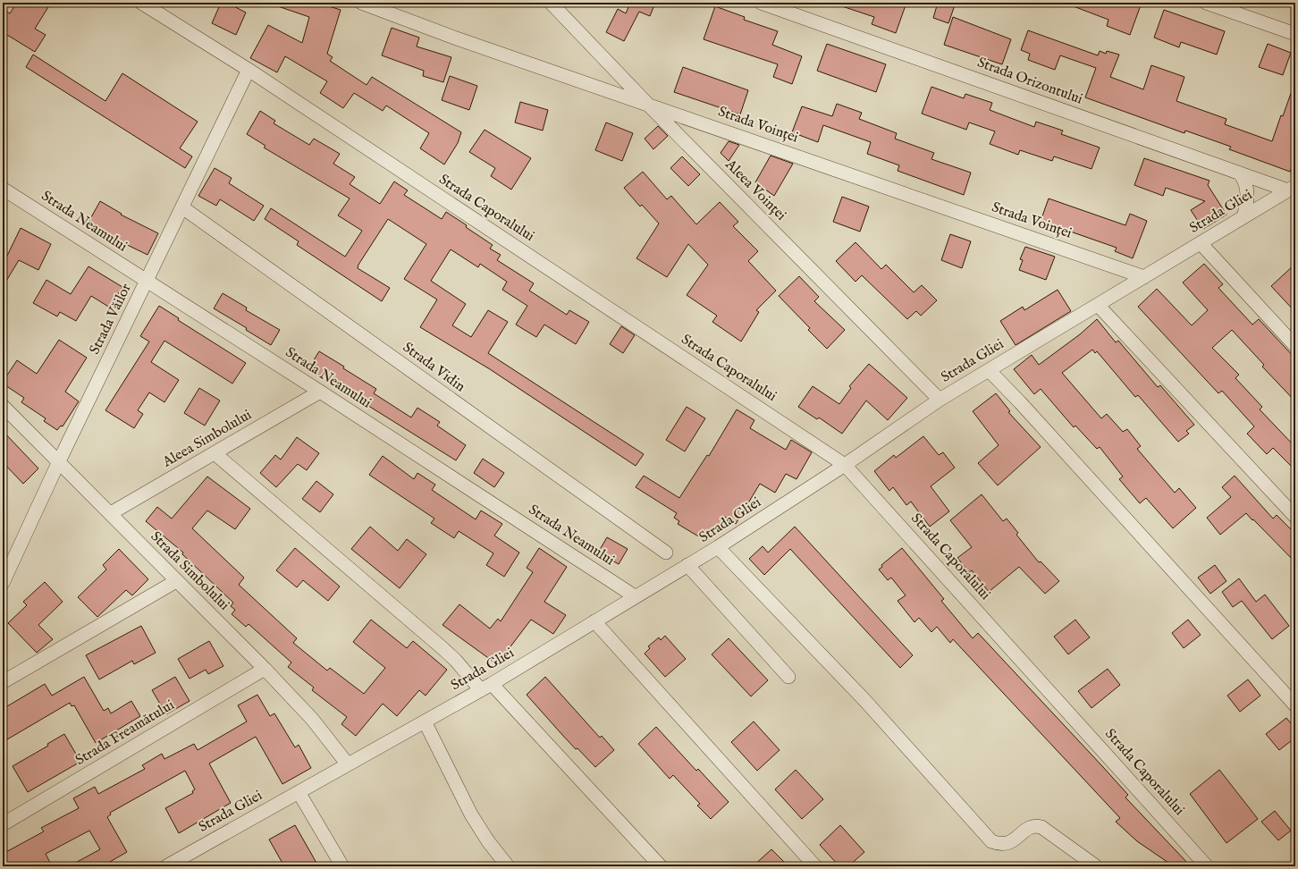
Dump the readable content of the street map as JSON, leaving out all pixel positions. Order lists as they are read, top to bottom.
{
  "streets": {
    "street": [
      "Strada Orizontului",
      "Strada Voinței",
      "Aleea Voinței",
      "Strada Caporalului",
      "Strada Gliei",
      "Strada Neamului",
      "Strada Văilor",
      "Strada Vidin",
      "Aleea Simbolului",
      "Strada Simbolului",
      "Strada Freamătului"
    ]
  },
  "crossings": [
    ["Strada Orizontului", "Strada Gliei"],
    ["Strada Voinței", "Aleea Voinței"],
    ["Strada Voinței", "Strada Gliei"],
    ["Aleea Voinței", "Strada Gliei"],
    ["Strada Caporalului", "Strada Gliei"],
    ["Strada Caporalului", "Strada Văilor"],
    ["Strada Gliei", "Strada Neamului"],
    ["Strada Gliei", "Strada Simbolului"],
    ["Strada Neamului", "Strada Văilor"],
    ["Strada Neamului", "Aleea Simbolului"],
    ["Strada Văilor", "Strada Vidin"],
    ["Strada Văilor", "Strada Simbolului"],
    ["Aleea Simbolului", "Strada Simbolului"],
    ["Strada Simbolului", "Strada Freamătului"]
  ]
}
